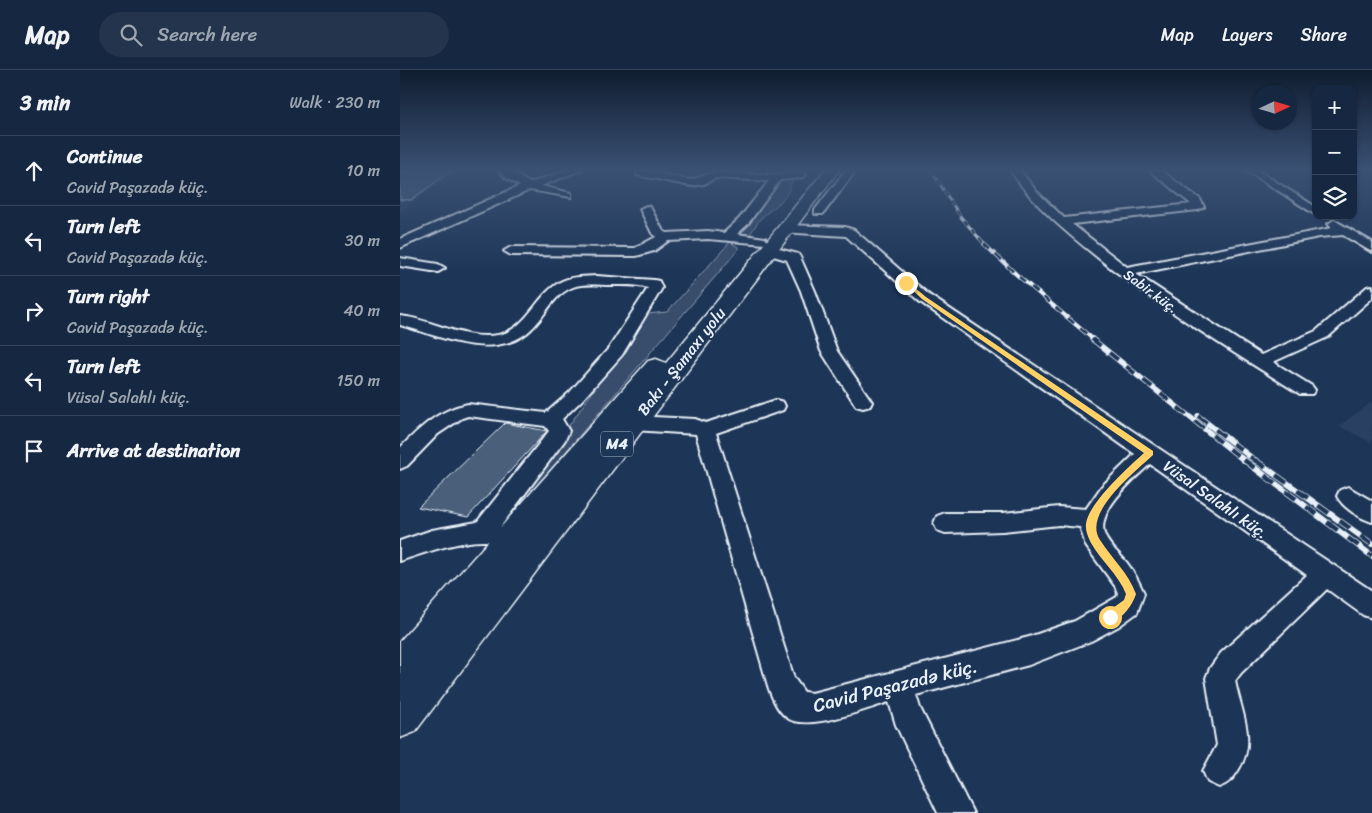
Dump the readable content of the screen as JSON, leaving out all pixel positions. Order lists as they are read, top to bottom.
{
  "streets": {
    "highway": ["Bakı - Şamaxı yolu", "M4"],
    "street": ["Sabir küç.", "Vüsal Salahlı küç.", "Cavid Paşazadə küç."]
  },
  "crossings": [
    ["Bakı - Şamaxı yolu", "Vüsal Salahlı küç."]
  ],
  "north": "right",
  "page": {
    "header": "Map",
    "search": "Search here",
    "nav": ["Map", "Layers", "Share"],
    "heading": ["3 min", "Walk · 230 m"],
    "map_buttons": ["+", "−"],
    "list": [
      ["Continue", "Cavid Paşazadə küç.", "10 m"],
      ["Turn left", "Cavid Paşazadə küç.", "30 m"],
      ["Turn right", "Cavid Paşazadə küç.", "40 m"],
      ["Turn left", "Vüsal Salahlı küç.", "150 m"],
      "Arrive at destination"
    ]
  }
}
